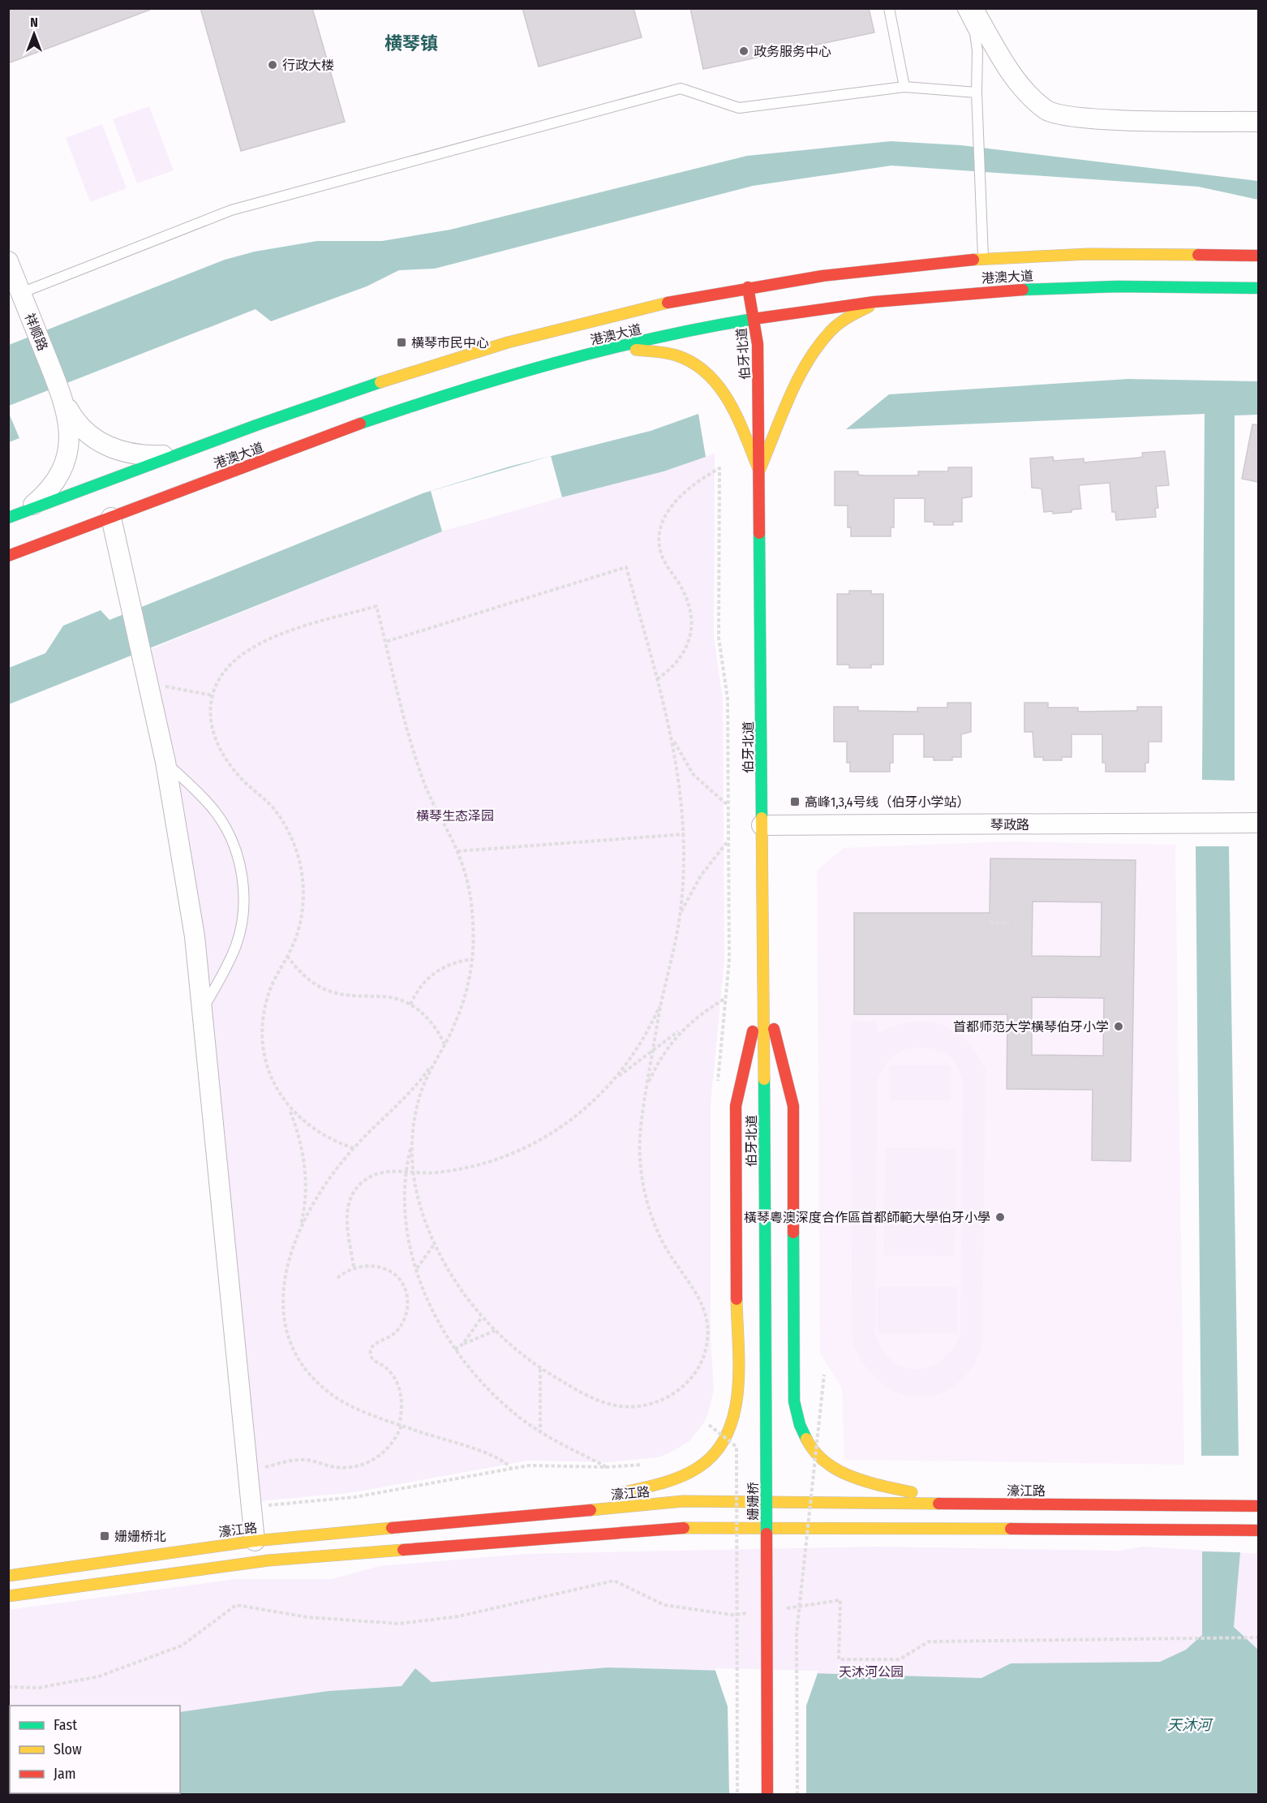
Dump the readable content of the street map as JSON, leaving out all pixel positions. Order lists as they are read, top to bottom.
{
  "streets": {
    "main road": [
      "港澳大道",
      "伯牙北道",
      "濠江路",
      "姗姗桥"
    ],
    "street": ["祥顺路", "琴政路"]
  },
  "crossings": [
    ["港澳大道", "祥顺路"],
    ["港澳大道", "伯牙北道"],
    ["伯牙北道", "琴政路"],
    ["伯牙北道", "姗姗桥"]
  ],
  "districts": ["横琴镇"],
  "water": ["天沐河"],
  "parks": ["横琴生态泽园", "天沐河公园"],
  "places": {
    "other": [
      "政务服务中心",
      "行政大楼",
      "首都师范大学横琴伯牙小学",
      "橫琴粵澳深度合作區首都師範大學伯牙小學"
    ],
    "transit": ["横琴市民中心", "高峰1,3,4号线（伯牙小学站）", "姗姗桥北"]
  },
  "legend": ["Fast", "Slow", "Jam"],
  "north": "top"
}
